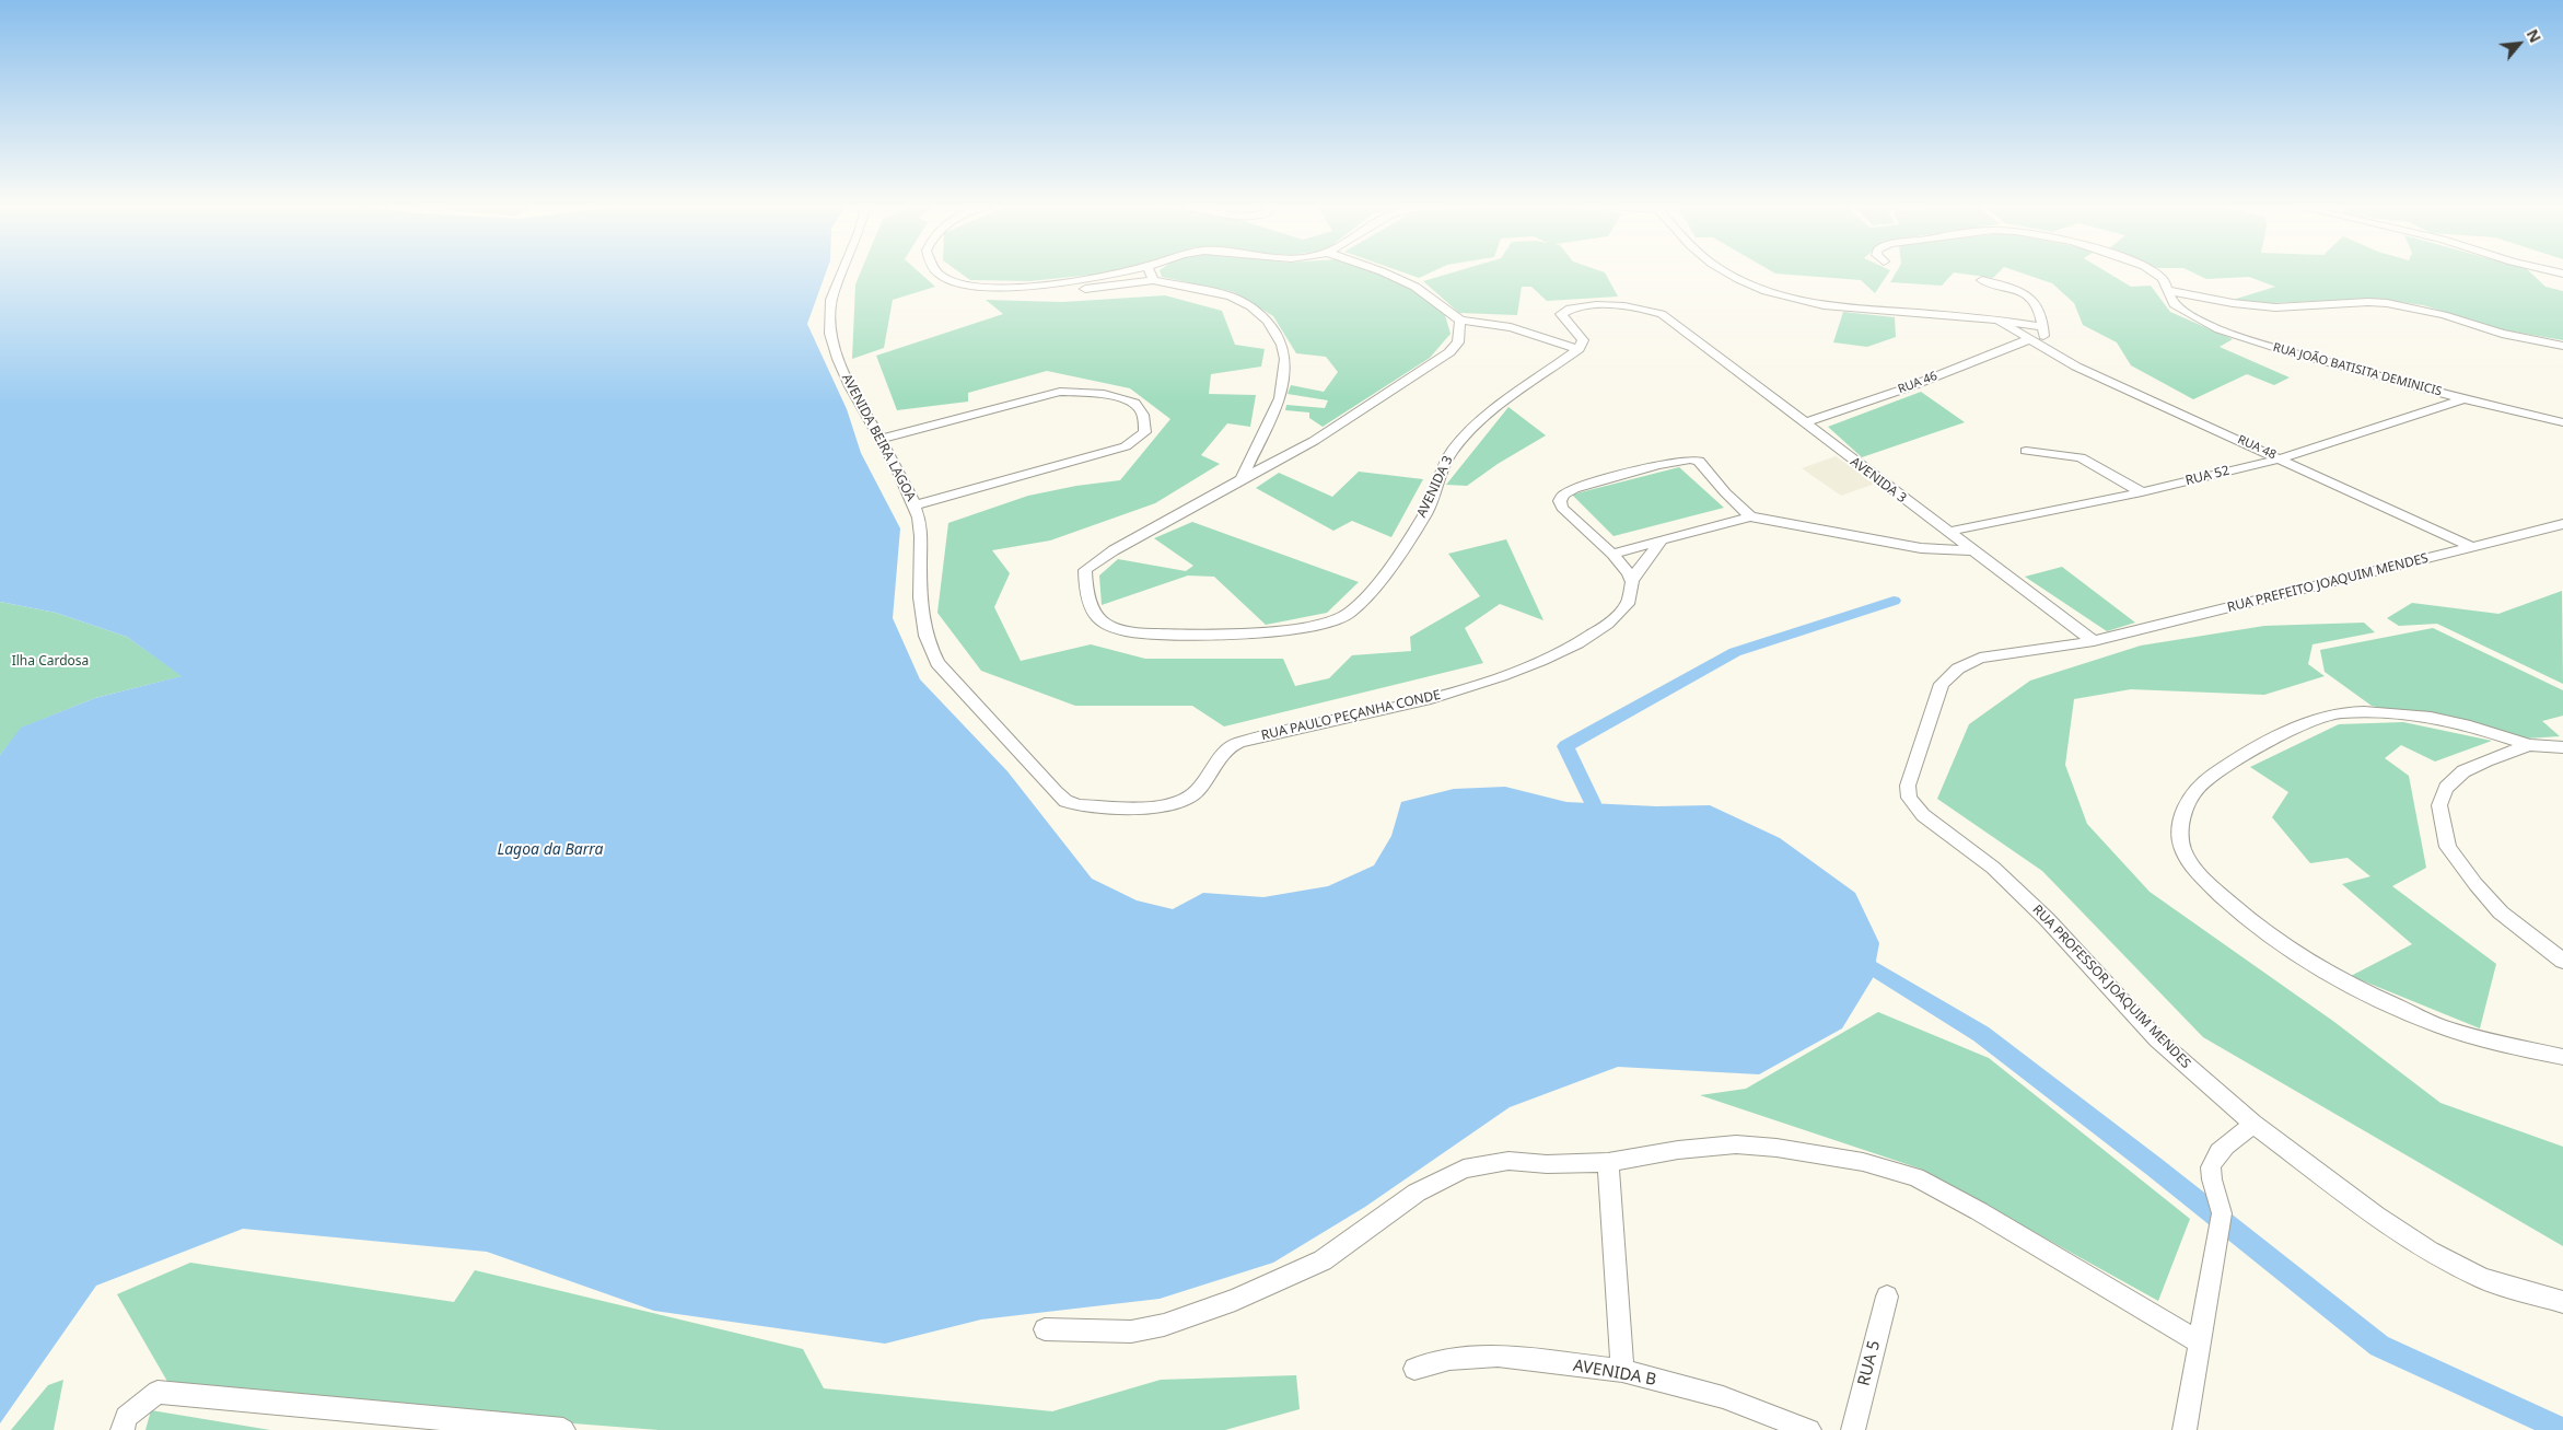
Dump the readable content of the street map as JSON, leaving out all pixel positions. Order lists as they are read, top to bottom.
{
  "streets": {
    "street": [
      "RUA JOÃO BATISITA DEMINICIS",
      "RUA 46",
      "AVENIDA BEIRA LAGOA",
      "RUA 48",
      "RUA 52",
      "AVENIDA 3",
      "RUA PREFEITO JOAQUIM MENDES",
      "RUA PAULO PEÇANHA CONDE",
      "RUA PROFESSOR JOAQUIM MENDES",
      "RUA 5",
      "AVENIDA B"
    ]
  },
  "crossings": [
    ["RUA JOÃO BATISITA DEMINICIS", "RUA 52"],
    ["RUA 46", "RUA 48"],
    ["RUA 46", "AVENIDA 3"],
    ["AVENIDA BEIRA LAGOA", "RUA PAULO PEÇANHA CONDE"],
    ["RUA 48", "RUA 52"],
    ["RUA 48", "RUA PREFEITO JOAQUIM MENDES"],
    ["RUA 52", "AVENIDA 3"],
    ["AVENIDA 3", "RUA PREFEITO JOAQUIM MENDES"],
    ["AVENIDA 3", "RUA PROFESSOR JOAQUIM MENDES"],
    ["RUA PREFEITO JOAQUIM MENDES", "RUA PROFESSOR JOAQUIM MENDES"]
  ],
  "water": ["Lagoa da Barra"],
  "parks": ["Ilha Cardosa"],
  "north": "top right"
}
